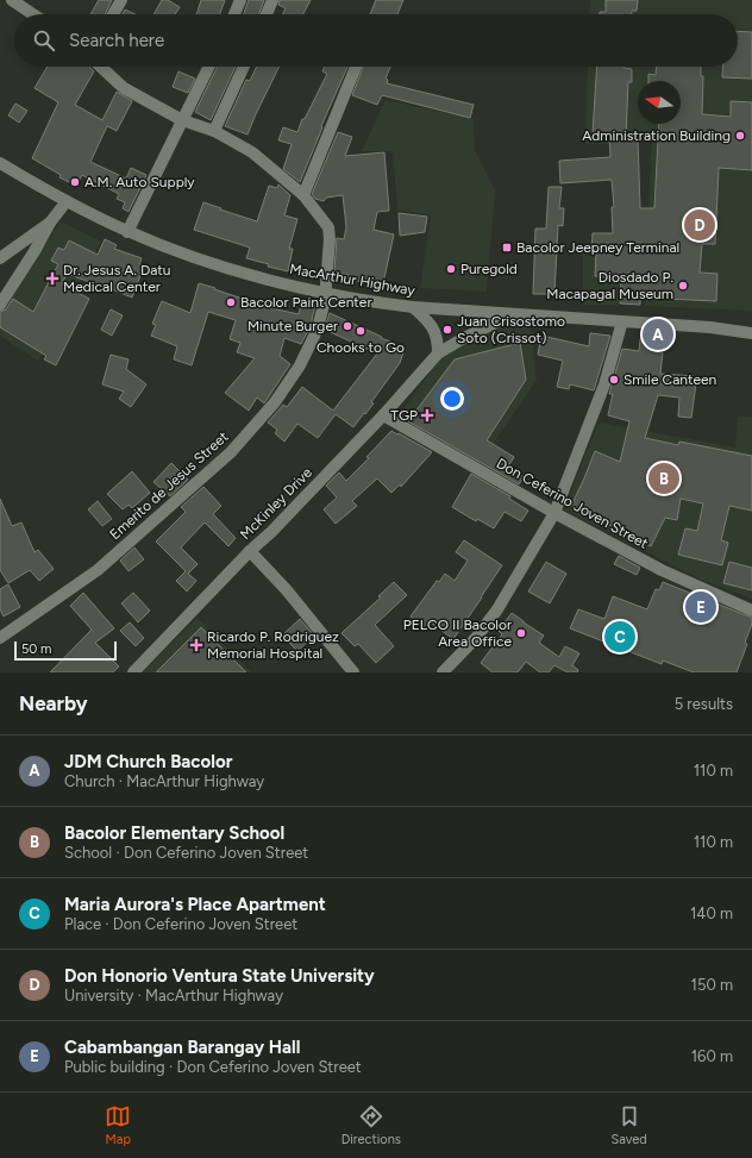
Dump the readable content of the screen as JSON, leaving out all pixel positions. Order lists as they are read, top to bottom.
{
  "streets": {
    "street": [
      "MacArthur Highway",
      "Emerito de Jesus Street",
      "McKinley Drive",
      "Don Ceferino Joven Street"
    ]
  },
  "crossings": [
    ["MacArthur Highway", "Emerito de Jesus Street"],
    ["MacArthur Highway", "McKinley Drive"],
    ["McKinley Drive", "Don Ceferino Joven Street"]
  ],
  "places": {
    "other": [
      "Administration Building",
      "A.M. Auto Supply",
      "Puregold",
      "Diosdado P. Macapagal Museum",
      "Bacolor Paint Center",
      "Minute Burger",
      "Juan Crisostomo Soto (Crissot)",
      "Chooks to Go",
      "Smile Canteen",
      "PELCO II Bacolor Area Office"
    ],
    "transit": ["Bacolor Jeepney Terminal"],
    "health": ["Dr. Jesus A. Datu Medical Center", "TGP", "Ricardo P. Rodriguez Memorial Hospital"]
  },
  "scale_bar": "50 m",
  "north": "left",
  "page": {
    "search": "Search here",
    "pins": [
      "D",
      "A",
      "B",
      "E",
      "C"
    ],
    "scale": "50 m",
    "heading": ["Nearby", "5 results"],
    "list": [
      {
        "mark": "A",
        "name": "JDM Church Bacolor",
        "note": "Church · MacArthur Highway",
        "value": "110 m"
      },
      {
        "mark": "B",
        "name": "Bacolor Elementary School",
        "note": "School · Don Ceferino Joven Street",
        "value": "110 m"
      },
      {
        "mark": "C",
        "name": "Maria Aurora's Place Apartment",
        "note": "Place · Don Ceferino Joven Street",
        "value": "140 m"
      },
      {
        "mark": "D",
        "name": "Don Honorio Ventura State University",
        "note": "University · MacArthur Highway",
        "value": "150 m"
      },
      {
        "mark": "E",
        "name": "Cabambangan Barangay Hall",
        "note": "Public building · Don Ceferino Joven Street",
        "value": "160 m"
      }
    ],
    "nav": ["Map", "Directions", "Saved"]
  }
}
